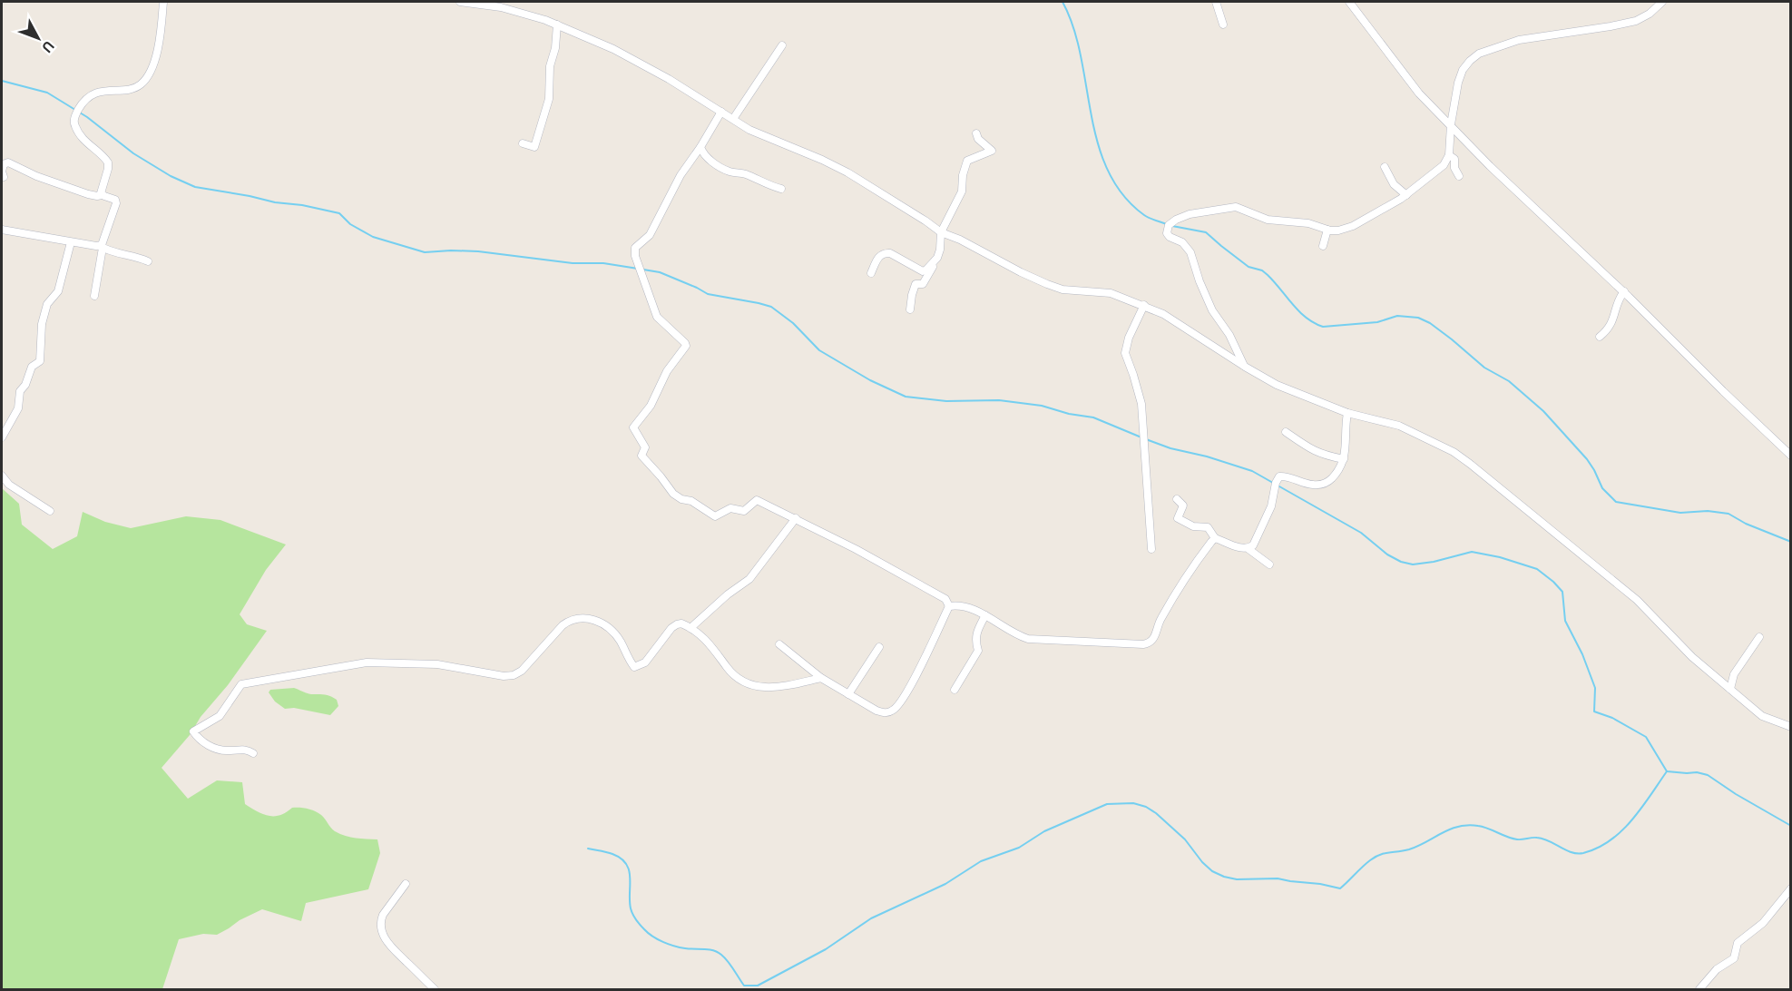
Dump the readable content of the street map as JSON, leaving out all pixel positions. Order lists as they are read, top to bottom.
{
  "north": "bottom right"
}
